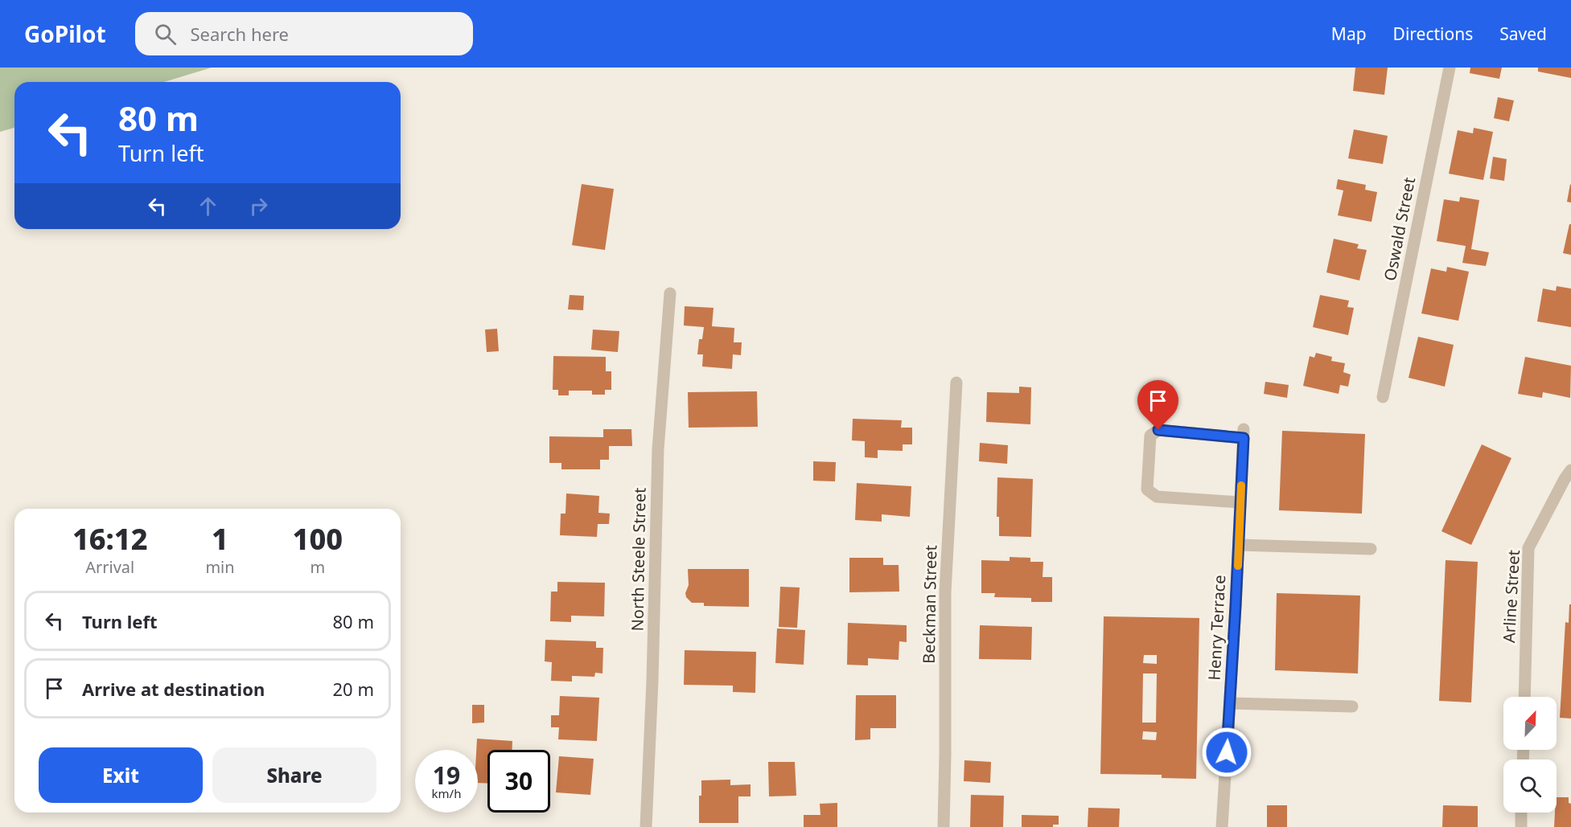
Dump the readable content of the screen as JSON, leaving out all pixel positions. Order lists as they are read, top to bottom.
{
  "streets": {
    "street": [
      "Oswald Street",
      "North Steele Street",
      "Arline Street",
      "Beckman Street",
      "Henry Terrace"
    ]
  },
  "north": "top right",
  "page": {
    "header": "GoPilot",
    "search": "Search here",
    "nav": ["Map", "Directions", "Saved"],
    "turn": ["80 m", "Turn left"],
    "eta": [
      "16:12",
      "Arrival",
      "1",
      "min",
      "100",
      "m"
    ],
    "list": [
      {
        "name": "Turn left",
        "value": "80 m"
      },
      {
        "name": "Arrive at destination",
        "value": "20 m"
      }
    ],
    "buttons": ["Exit", "Share"],
    "speed": "19 km/h",
    "limit": "30"
  }
}
